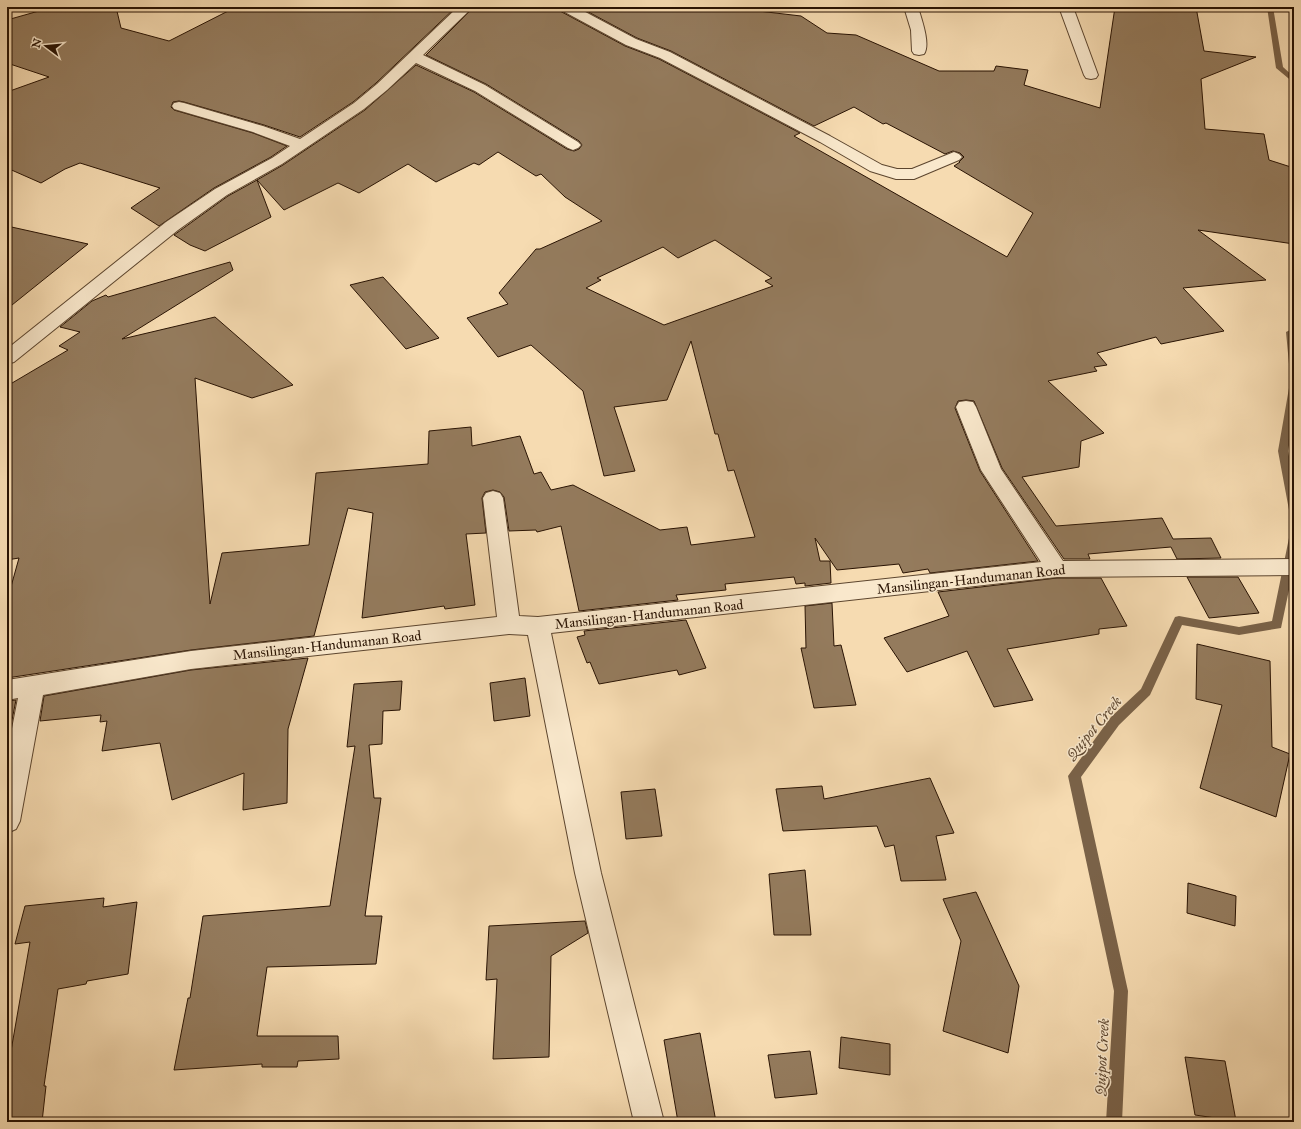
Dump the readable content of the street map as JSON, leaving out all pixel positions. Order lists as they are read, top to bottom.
{
  "streets": {
    "street": ["Mansilingan-Handumanan Road"]
  },
  "water": ["Quipot Creek"],
  "north": "left"
}
